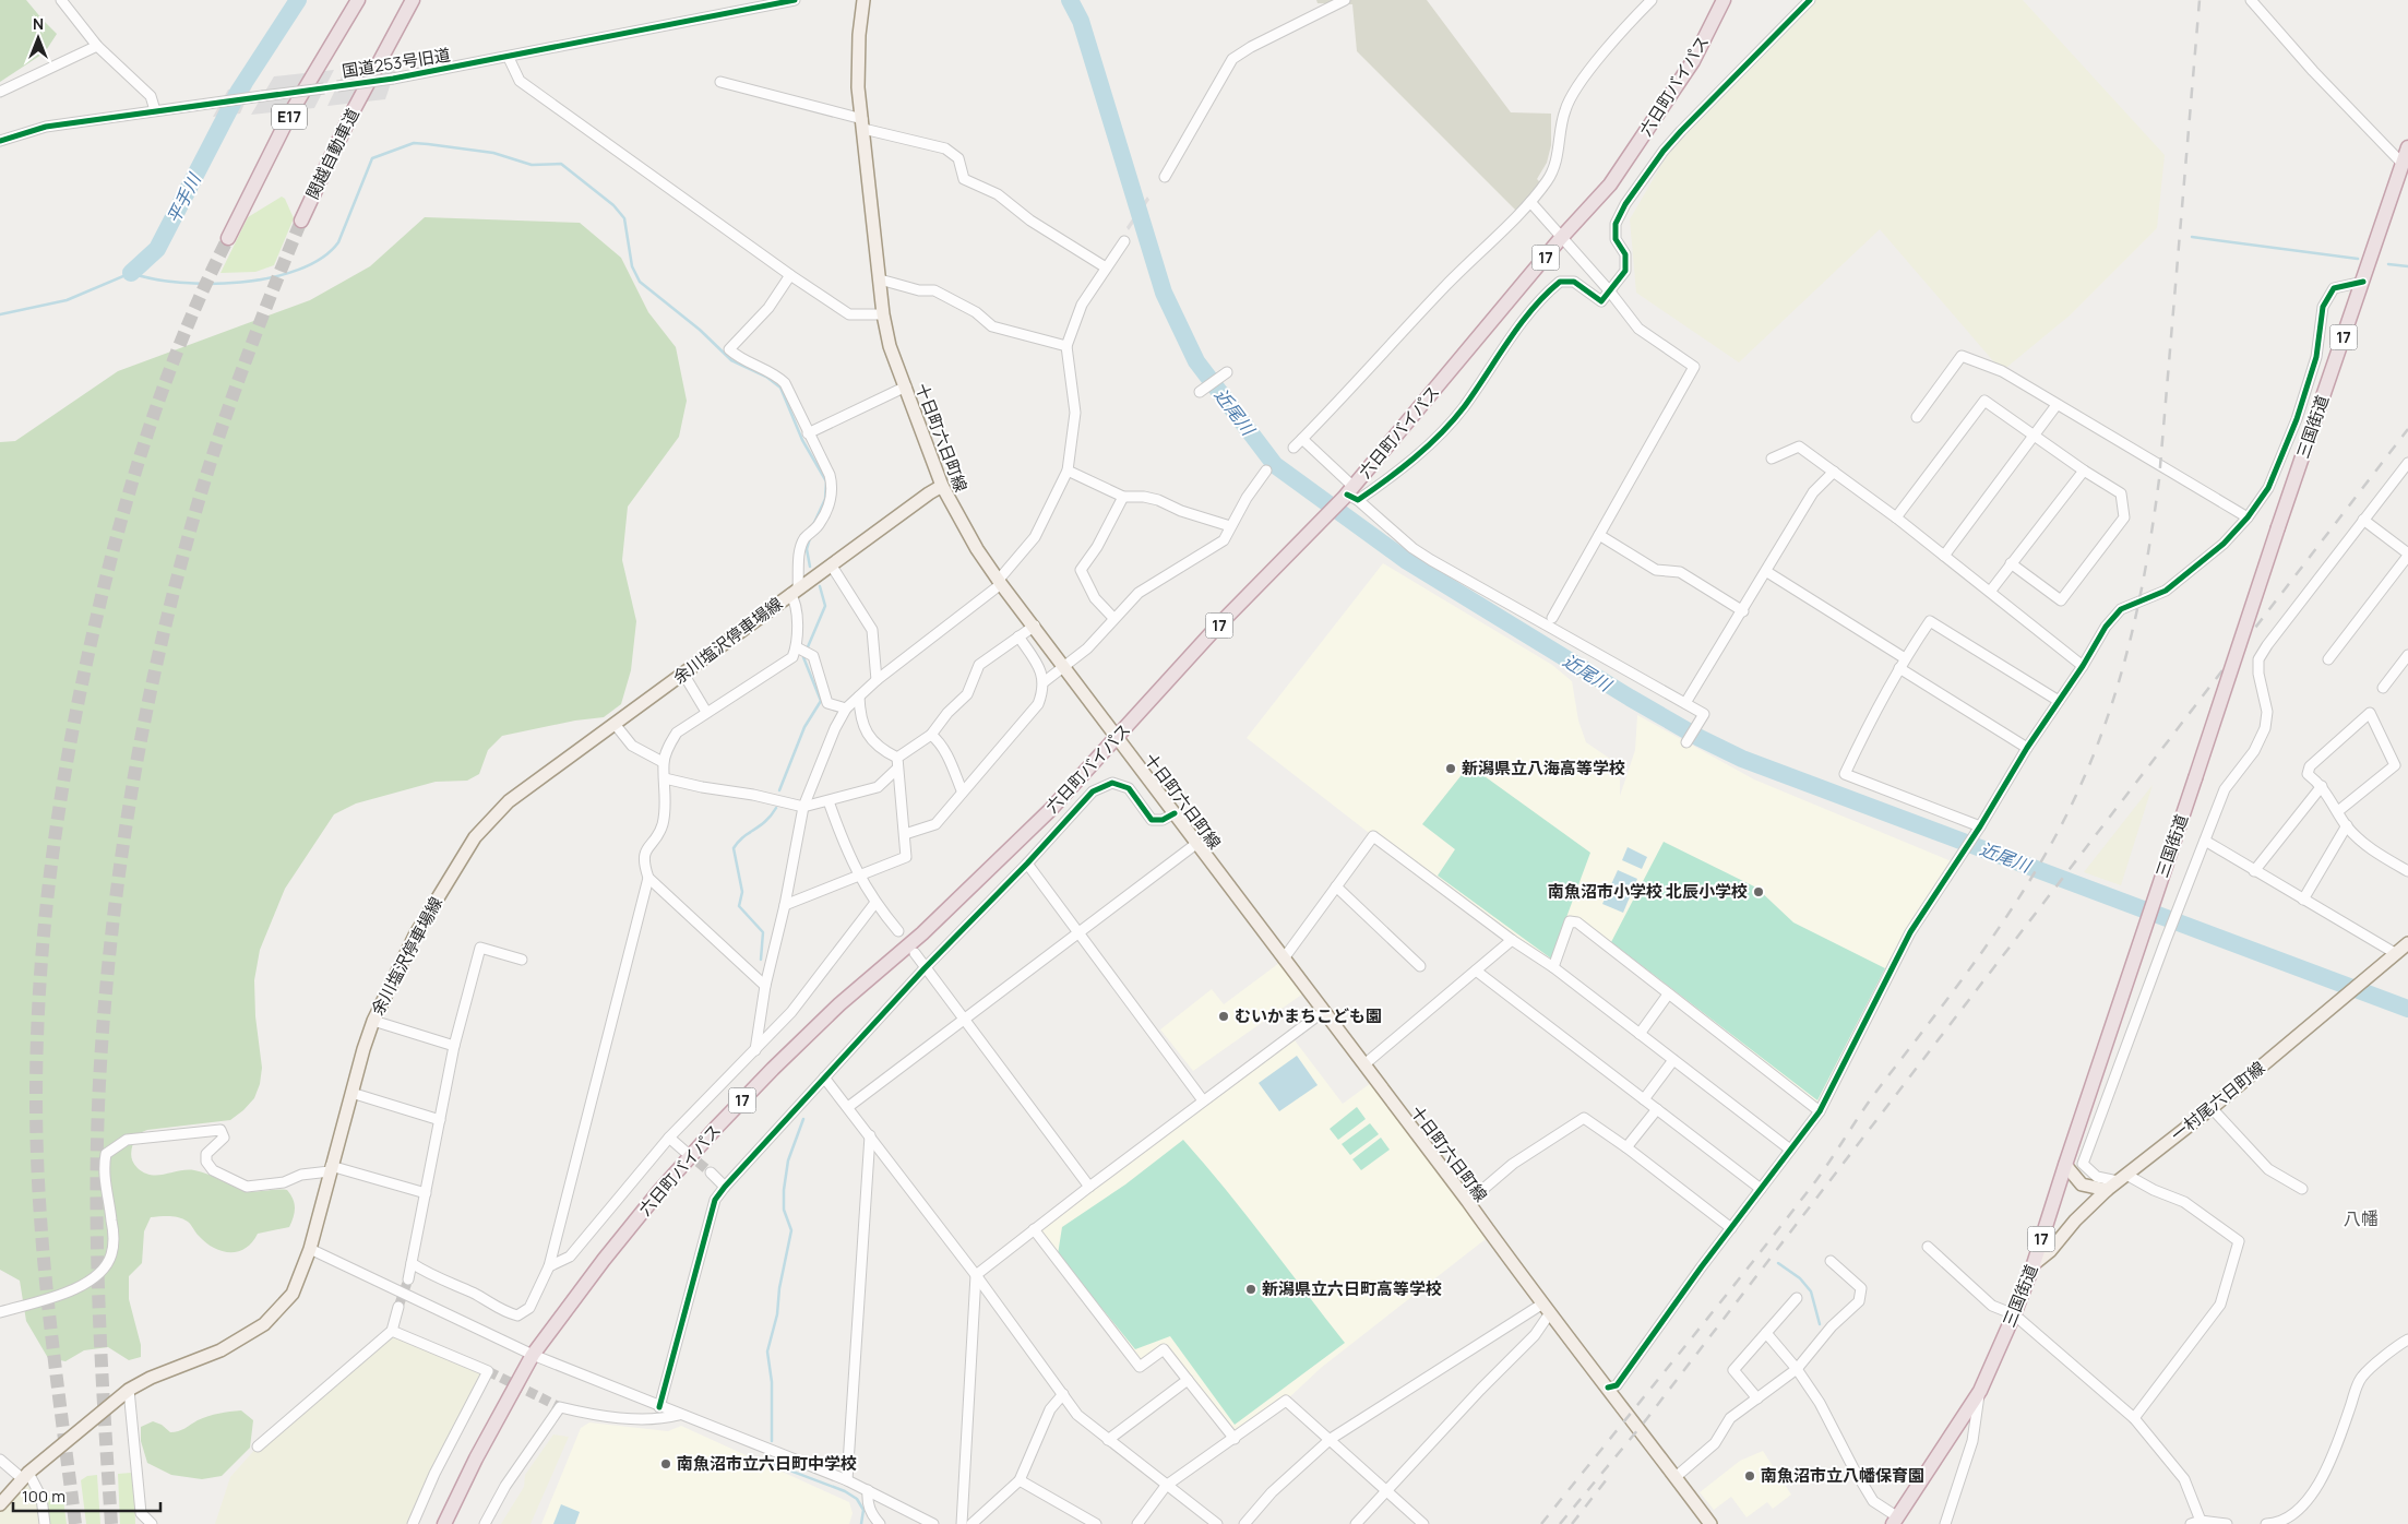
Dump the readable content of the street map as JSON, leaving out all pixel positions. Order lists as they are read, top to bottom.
{
  "streets": {
    "highway": [
      "六日町バイパス",
      "E17",
      "関越自動車道",
      "17",
      "三国街道"
    ],
    "main road": ["十日町六日町線", "余川塩沢停車場線", "一村尾六日町線"],
    "street": ["国道253号旧道"]
  },
  "crossings": [
    ["六日町バイパス", "十日町六日町線"],
    ["三国街道", "一村尾六日町線"],
    ["十日町六日町線", "余川塩沢停車場線"]
  ],
  "districts": ["八幡"],
  "water": ["平手川", "近尾川"],
  "places": [
    "新潟県立八海高等学校",
    "南魚沼市小学校 北辰小学校",
    "むいかまちこども園",
    "新潟県立六日町高等学校",
    "南魚沼市立六日町中学校",
    "南魚沼市立八幡保育園"
  ],
  "scale_bar": "100 m",
  "north": "top"
}
